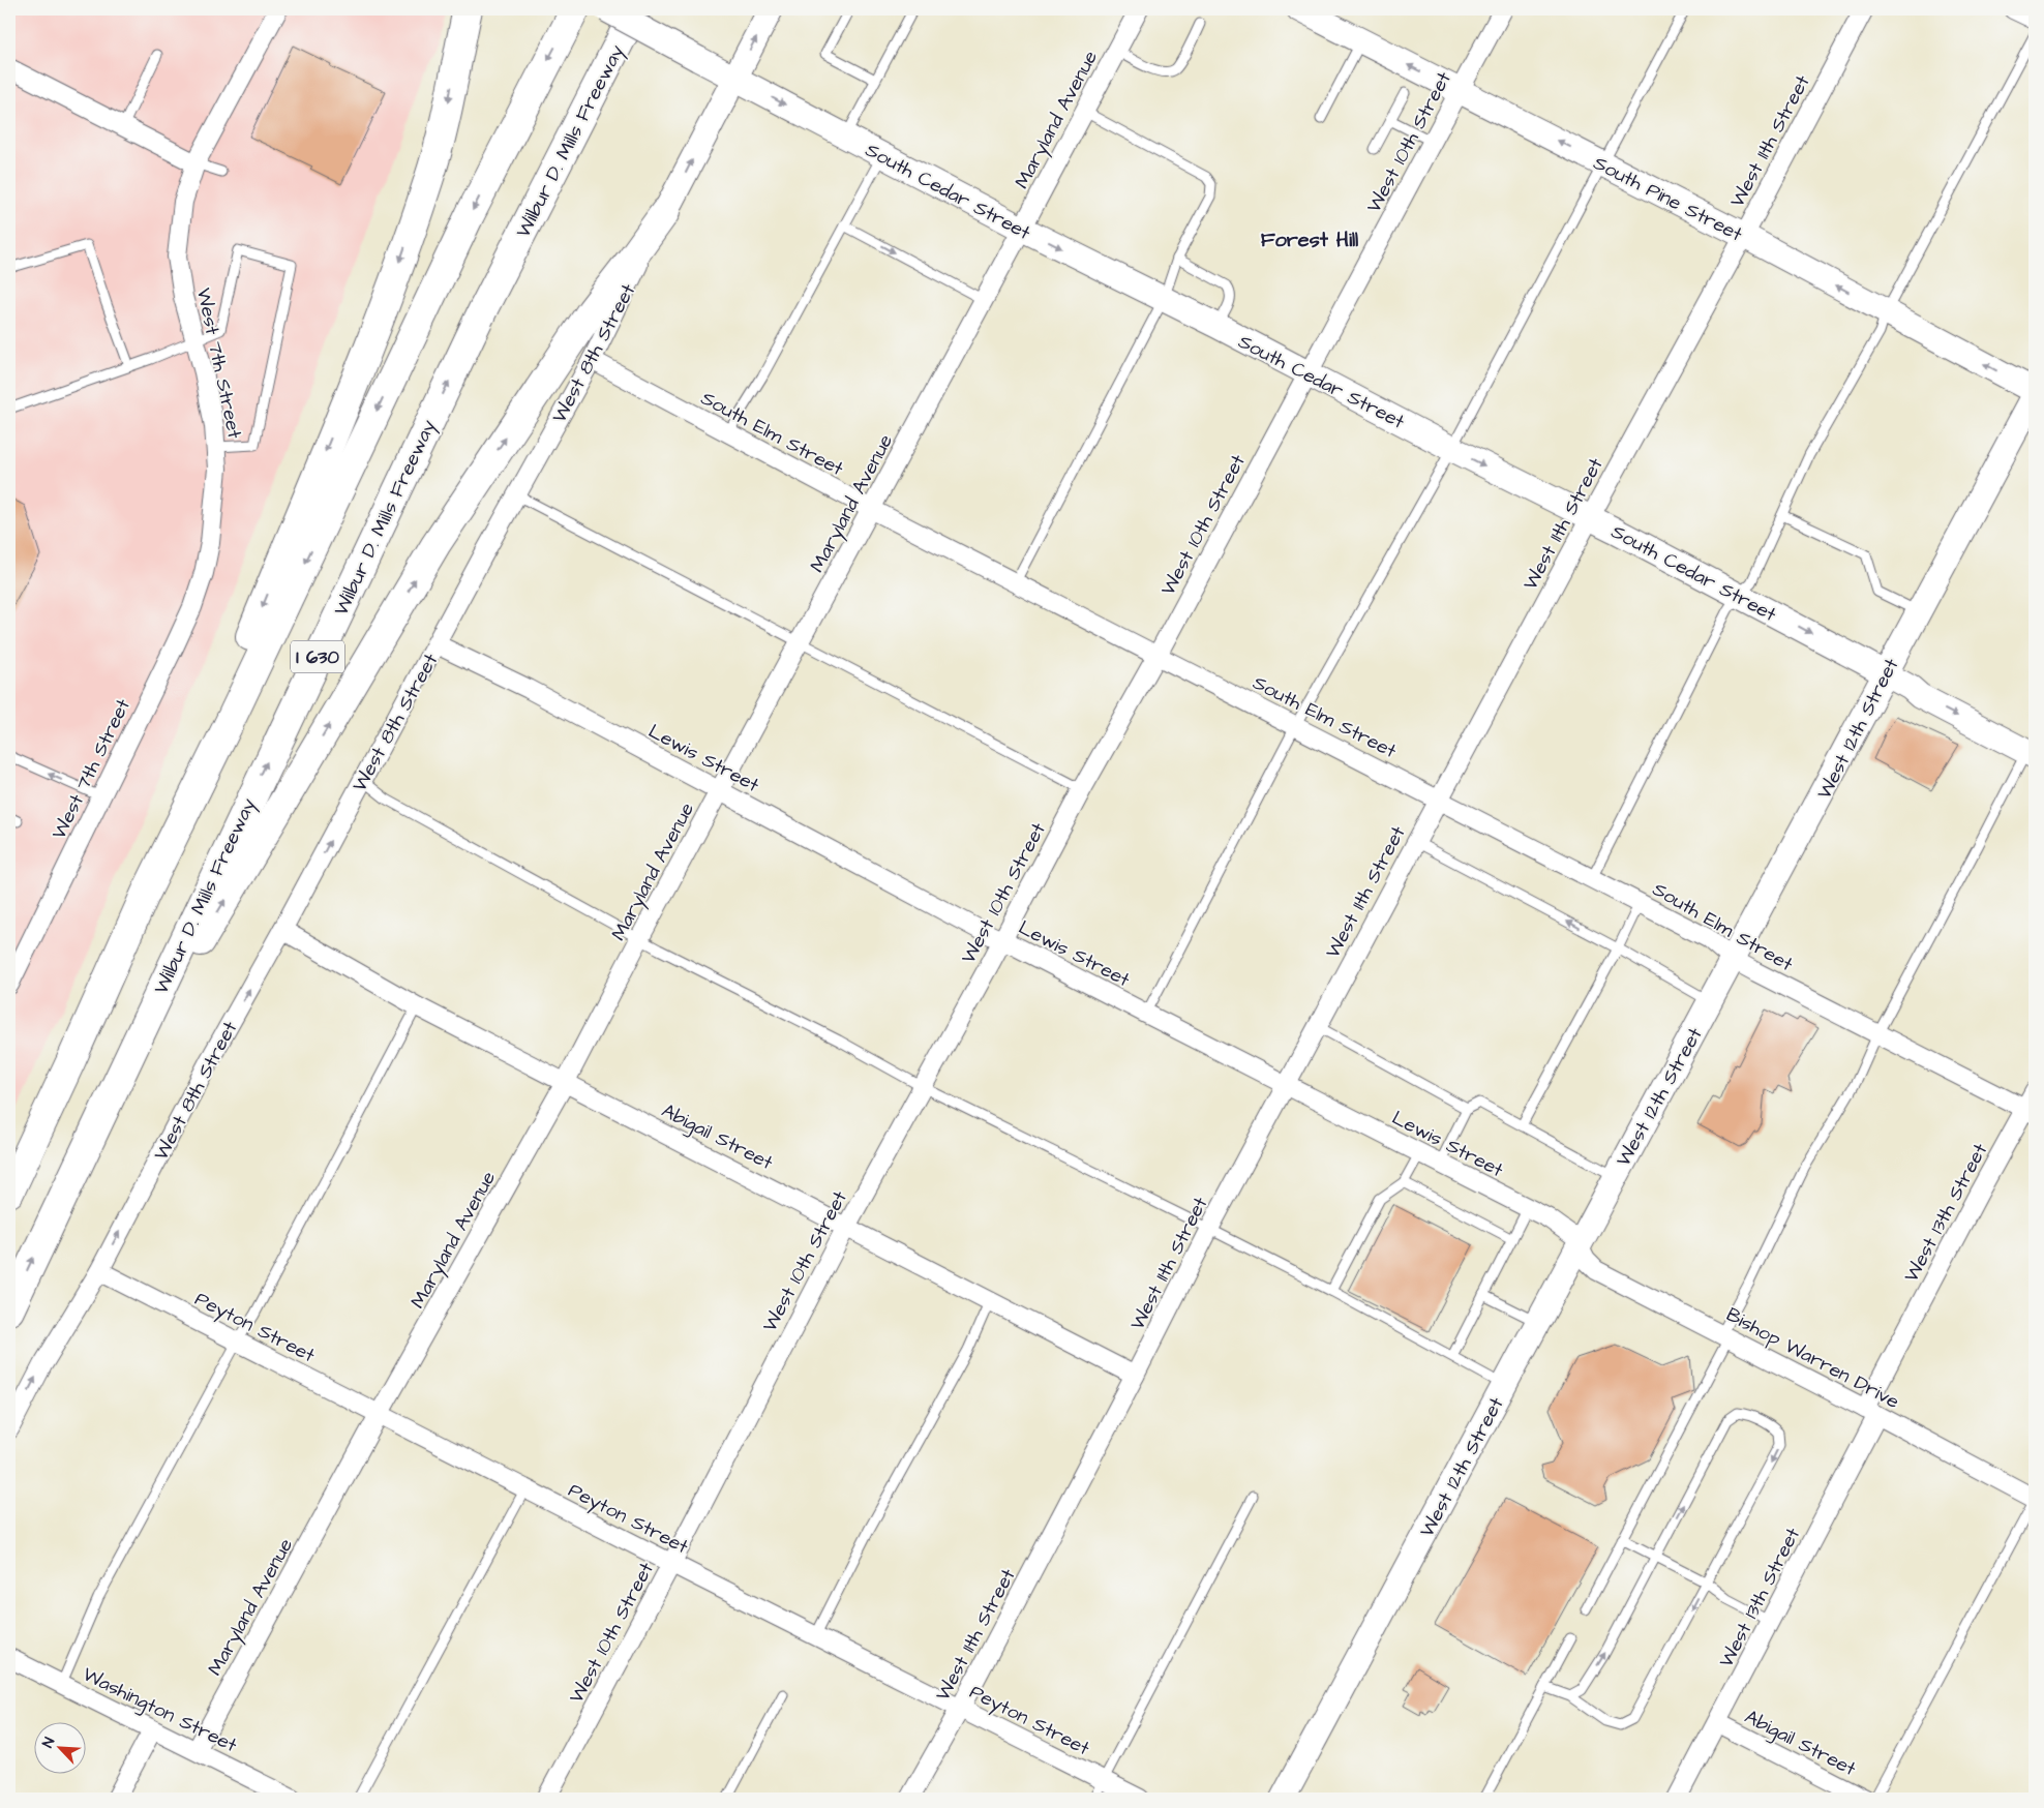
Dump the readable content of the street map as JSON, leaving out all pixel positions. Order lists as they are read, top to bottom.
{
  "streets": {
    "highway": ["Wilbur D. Mills Freeway", "I 630"],
    "main road": [
      "South Cedar Street",
      "South Pine Street",
      "West 8th Street",
      "West 12th Street"
    ],
    "street": [
      "Maryland Avenue",
      "West 11th Street",
      "West 10th Street",
      "West 7th Street",
      "South Elm Street",
      "Lewis Street",
      "Abigail Street",
      "West 13th Street",
      "Peyton Street",
      "Bishop Warren Drive",
      "Washington Street"
    ]
  },
  "crossings": [
    ["Maryland Avenue", "South Cedar Street"],
    ["Maryland Avenue", "South Elm Street"],
    ["Maryland Avenue", "Lewis Street"],
    ["Maryland Avenue", "Abigail Street"],
    ["Maryland Avenue", "Peyton Street"],
    ["Maryland Avenue", "Washington Street"],
    ["West 11th Street", "South Cedar Street"],
    ["West 11th Street", "South Pine Street"],
    ["West 11th Street", "South Elm Street"],
    ["West 11th Street", "Lewis Street"],
    ["West 11th Street", "Abigail Street"],
    ["West 11th Street", "Peyton Street"],
    ["West 10th Street", "South Cedar Street"],
    ["West 10th Street", "South Pine Street"],
    ["West 10th Street", "South Elm Street"],
    ["West 10th Street", "Lewis Street"],
    ["West 10th Street", "Abigail Street"],
    ["West 10th Street", "Peyton Street"],
    ["South Cedar Street", "West 8th Street"],
    ["South Cedar Street", "West 12th Street"],
    ["South Pine Street", "West 12th Street"],
    ["West 8th Street", "South Elm Street"],
    ["West 8th Street", "Lewis Street"],
    ["West 8th Street", "Abigail Street"],
    ["West 8th Street", "Peyton Street"],
    ["South Elm Street", "West 12th Street"],
    ["South Elm Street", "West 13th Street"],
    ["West 12th Street", "Lewis Street"],
    ["West 12th Street", "Bishop Warren Drive"],
    ["Lewis Street", "Bishop Warren Drive"],
    ["Abigail Street", "West 13th Street"],
    ["West 13th Street", "Bishop Warren Drive"]
  ],
  "one_way": ["South Cedar Street", "South Pine Street", "West 8th Street"],
  "districts": ["Forest Hill"],
  "north": "top left"
}
